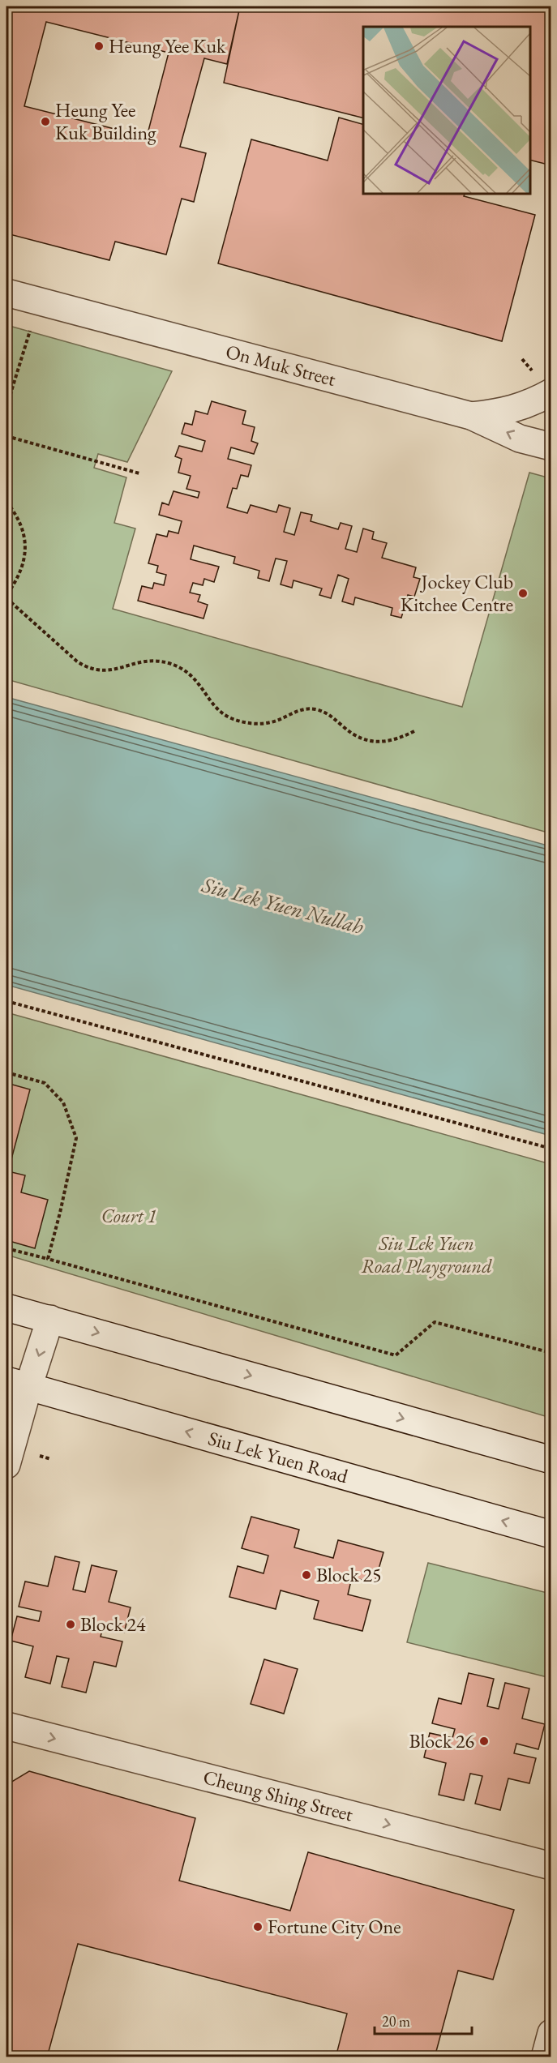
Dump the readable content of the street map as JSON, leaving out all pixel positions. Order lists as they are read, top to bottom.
{
  "streets": {
    "street": ["On Muk Street", "Siu Lek Yuen Road", "Cheung Shing Street"]
  },
  "one_way": ["Cheung Shing Street"],
  "water": ["Siu Lek Yuen Nullah"],
  "parks": ["Court 1", "Siu Lek Yuen Road Playground"],
  "places": [
    "Heung Yee Kuk",
    "Heung Yee Kuk Building",
    "Jockey Club Kitchee Centre",
    "Block 25",
    "Block 24",
    "Block 26",
    "Fortune City One"
  ],
  "scale_bar": "20 m"
}
